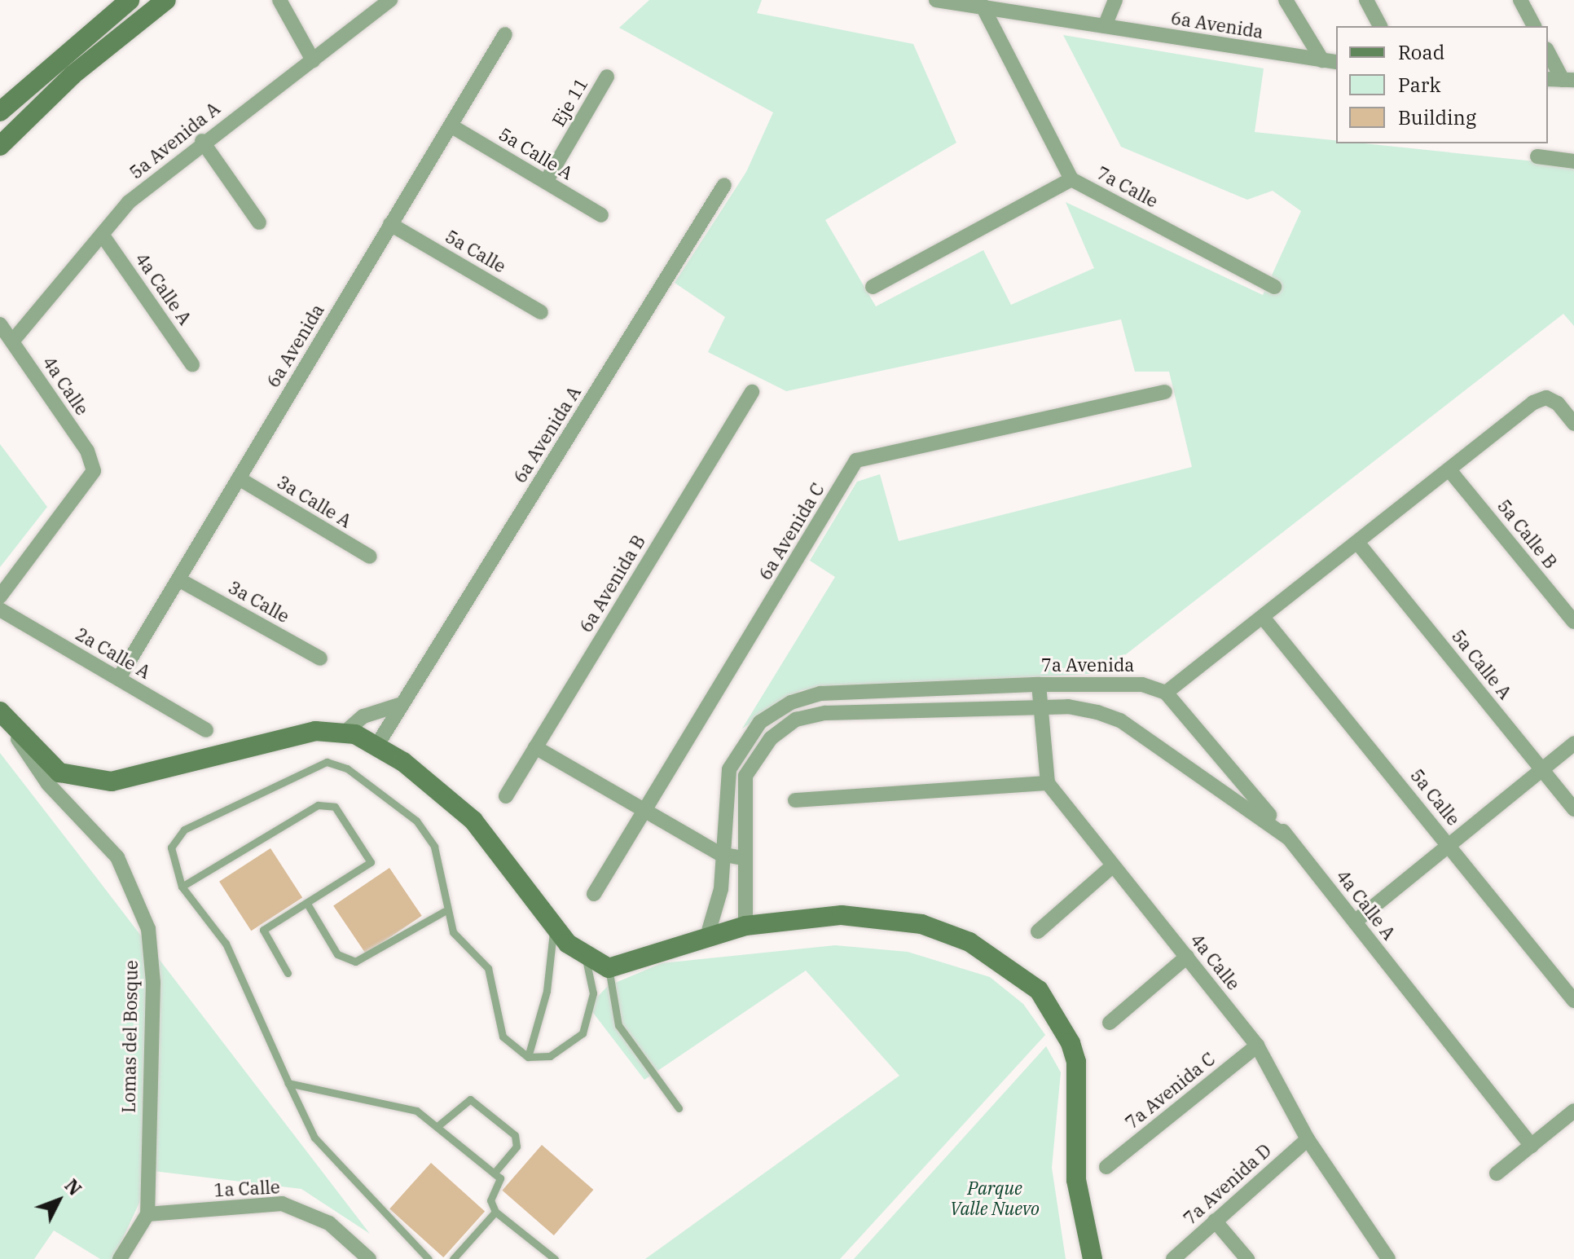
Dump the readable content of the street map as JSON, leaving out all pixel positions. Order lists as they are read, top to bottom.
{
  "streets": {
    "street": [
      "6a Avenida",
      "Eje 11",
      "5a Avenida A",
      "5a Calle A",
      "7a Calle",
      "5a Calle",
      "4a Calle A",
      "4a Calle",
      "6a Avenida A",
      "3a Calle A",
      "6a Avenida C",
      "5a Calle B",
      "6a Avenida B",
      "3a Calle",
      "2a Calle A",
      "7a Avenida",
      "Lomas del Bosque",
      "7a Avenida C",
      "7a Avenida D",
      "1a Calle"
    ]
  },
  "crossings": [
    ["6a Avenida", "5a Calle A"],
    ["6a Avenida", "7a Calle"],
    ["6a Avenida", "5a Calle"],
    ["6a Avenida", "3a Calle A"],
    ["6a Avenida", "3a Calle"],
    ["6a Avenida", "2a Calle A"],
    ["Eje 11", "5a Calle A"],
    ["5a Avenida A", "4a Calle A"],
    ["5a Avenida A", "4a Calle"],
    ["4a Calle A", "7a Avenida"],
    ["4a Calle", "7a Avenida C"],
    ["4a Calle", "7a Avenida D"],
    ["Lomas del Bosque", "1a Calle"]
  ],
  "parks": ["Parque Valle Nuevo"],
  "legend": ["Road", "Park", "Building"],
  "north": "top right"
}
